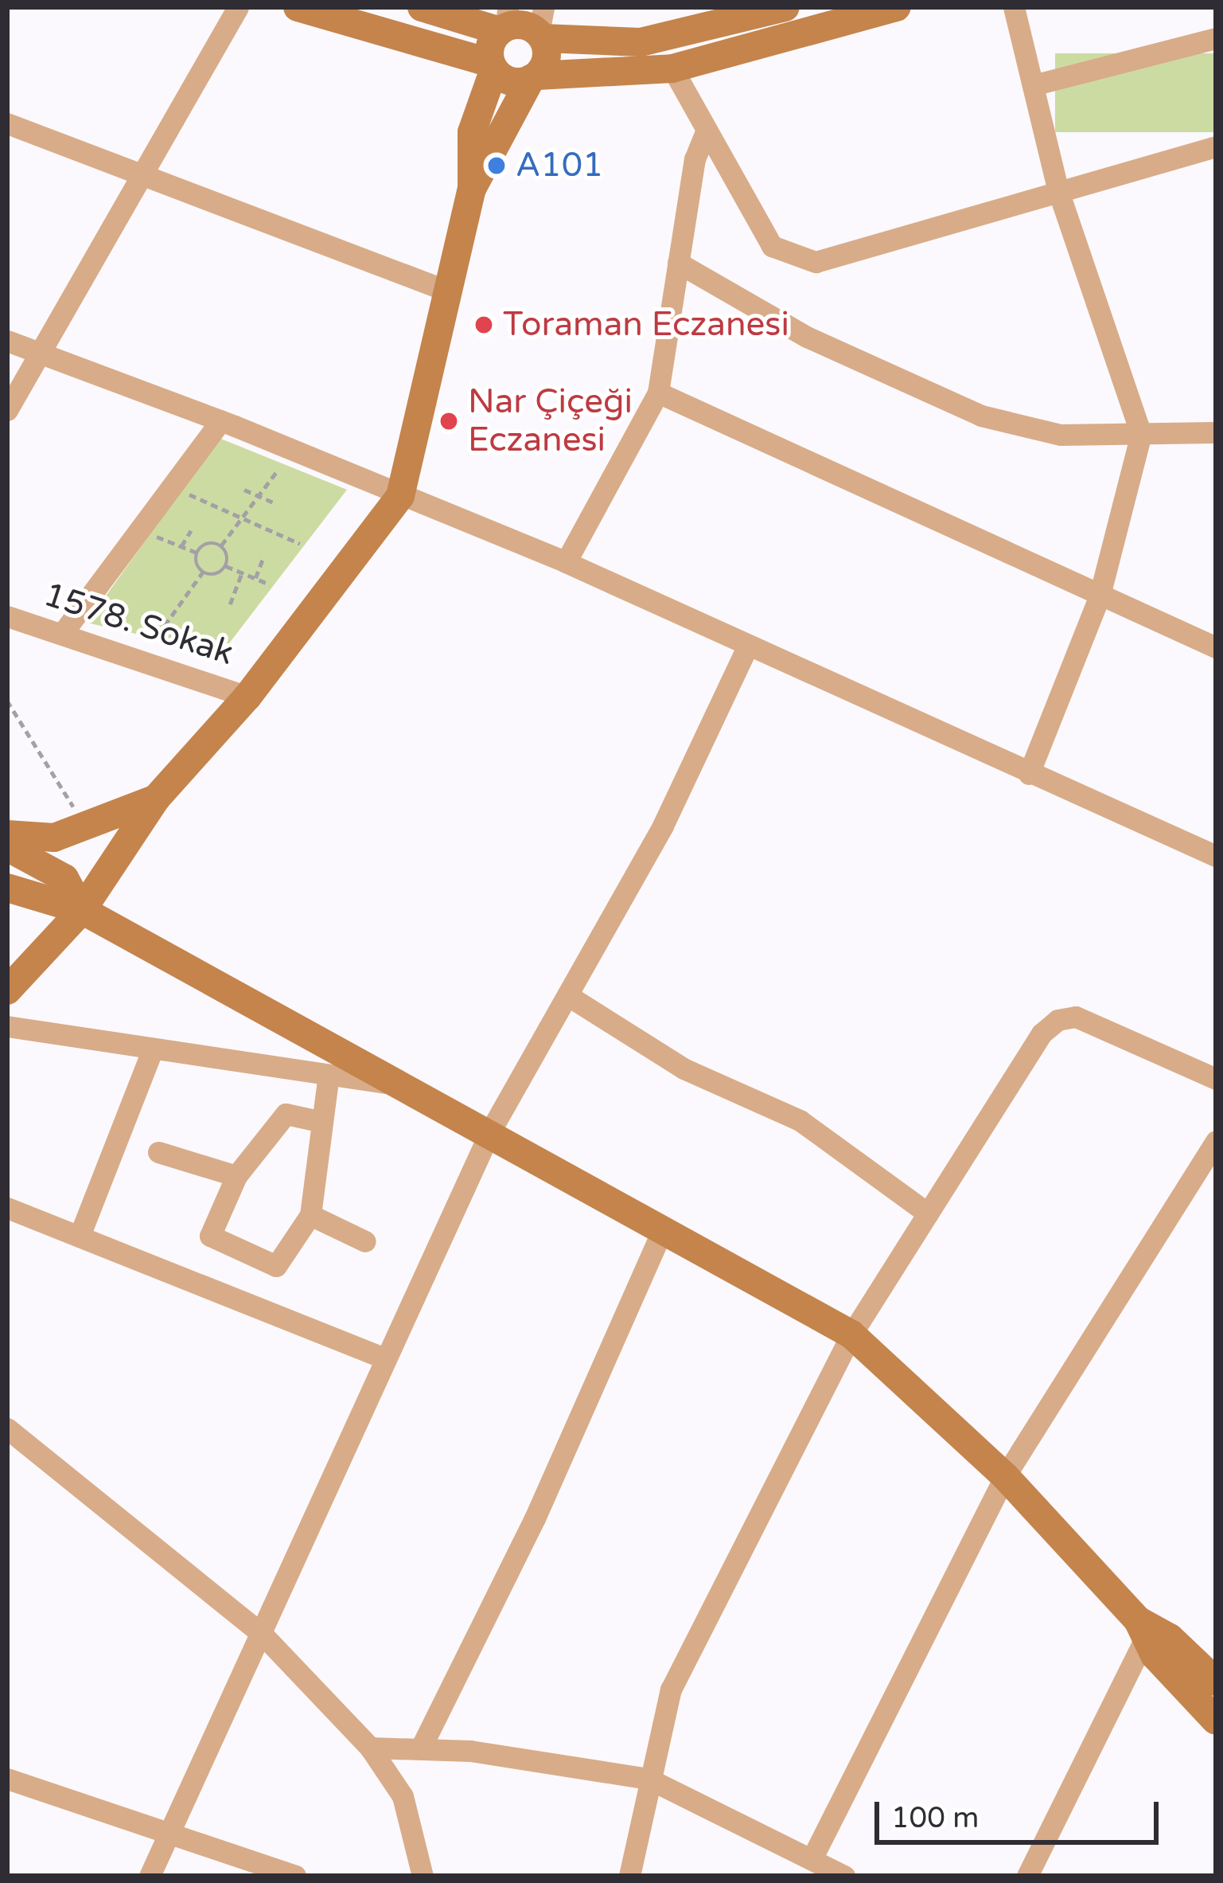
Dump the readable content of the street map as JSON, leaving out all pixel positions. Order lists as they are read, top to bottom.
{
  "streets": {
    "street": ["1578. Sokak"]
  },
  "places": ["A101", "Toraman Eczanesi", "Nar Çiçeği Eczanesi"],
  "scale_bar": "100 m"
}
